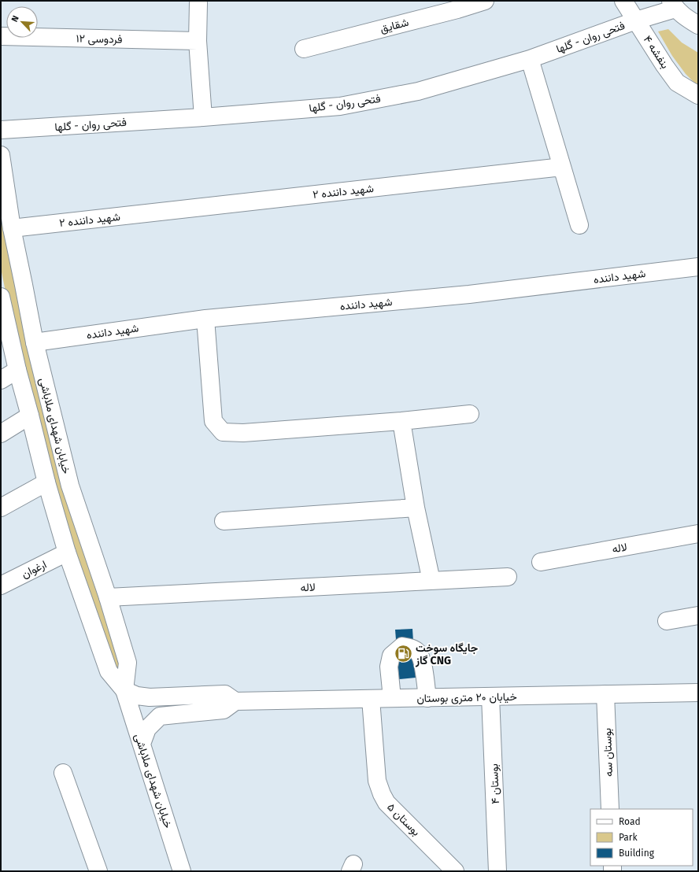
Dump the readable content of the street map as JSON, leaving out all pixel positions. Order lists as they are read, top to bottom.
{
  "streets": {
    "street": [
      "شقایق",
      "فتحی روان - گلها",
      "فردوسی ۱۲",
      "بنفشه ۴",
      "شهید داننده ۲",
      "شهید داننده",
      "خیابان شهدای ملاباشی",
      "لاله",
      "ارغوان",
      "خیابان ۲۰ متری بوستان",
      "بوستان سه",
      "بوستان ۴",
      "بوستان ۵"
    ]
  },
  "crossings": [
    ["فتحی روان - گلها", "بنفشه ۴"],
    ["شهید داننده ۲", "خیابان شهدای ملاباشی"],
    ["شهید داننده", "خیابان شهدای ملاباشی"],
    ["خیابان شهدای ملاباشی", "لاله"],
    ["خیابان شهدای ملاباشی", "ارغوان"],
    ["خیابان شهدای ملاباشی", "خیابان ۲۰ متری بوستان"],
    ["خیابان ۲۰ متری بوستان", "بوستان سه"],
    ["خیابان ۲۰ متری بوستان", "بوستان ۴"],
    ["خیابان ۲۰ متری بوستان", "بوستان ۵"]
  ],
  "places": {
    "fuel station": ["جایگاه سوخت گاز CNG"]
  },
  "legend": ["Road", "Park", "Building"],
  "north": "top left"
}
